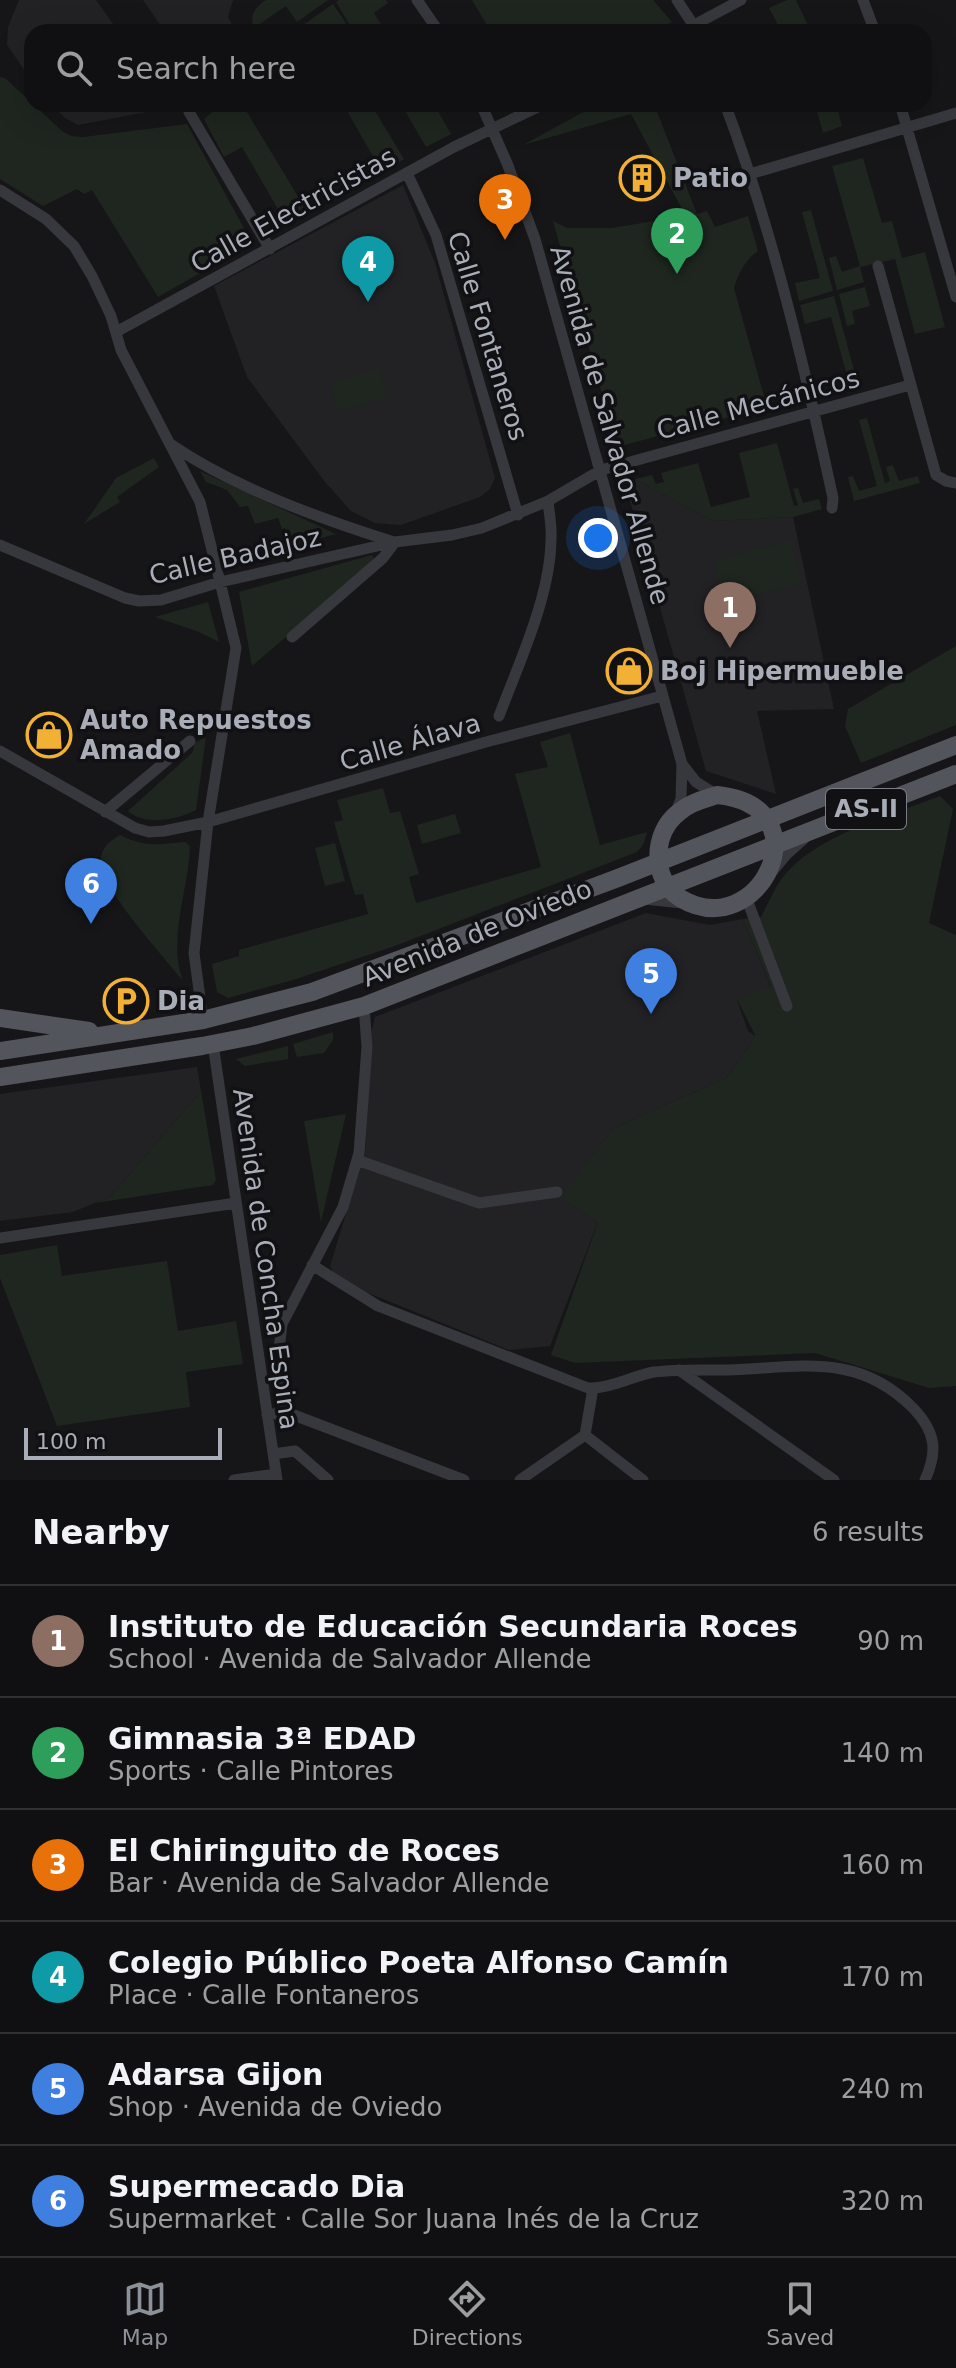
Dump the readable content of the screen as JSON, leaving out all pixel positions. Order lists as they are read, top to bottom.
{
  "streets": {
    "main road": ["AS-II", "Avenida de Oviedo"],
    "street": [
      "Calle Electricistas",
      "Calle Fontaneros",
      "Calle Mecánicos",
      "Avenida de Salvador Allende",
      "Calle Badajoz",
      "Calle Álava",
      "Avenida de Concha Espina"
    ]
  },
  "crossings": [
    ["Calle Electricistas", "Calle Fontaneros"],
    ["Calle Electricistas", "Avenida de Salvador Allende"],
    ["Calle Fontaneros", "Calle Mecánicos"],
    ["Calle Mecánicos", "Avenida de Salvador Allende"],
    ["Calle Mecánicos", "Calle Badajoz"],
    ["Avenida de Salvador Allende", "Calle Álava"],
    ["Avenida de Oviedo", "Avenida de Concha Espina"]
  ],
  "places": {
    "building": ["Patio"],
    "shop": ["Boj Hipermueble", "Auto Repuestos Amado"],
    "parking": ["Dia"]
  },
  "scale_bar": "100 m",
  "page": {
    "search": "Search here",
    "pins": [
      "3",
      "2",
      "4",
      "1",
      "6",
      "5"
    ],
    "scale": "100 m",
    "heading": ["Nearby", "6 results"],
    "list": [
      {
        "mark": "1",
        "name": "Instituto de Educación Secundaria Roces",
        "note": "School · Avenida de Salvador Allende",
        "value": "90 m"
      },
      {
        "mark": "2",
        "name": "Gimnasia 3ª EDAD",
        "note": "Sports · Calle Pintores",
        "value": "140 m"
      },
      {
        "mark": "3",
        "name": "El Chiringuito de Roces",
        "note": "Bar · Avenida de Salvador Allende",
        "value": "160 m"
      },
      {
        "mark": "4",
        "name": "Colegio Público Poeta Alfonso Camín",
        "note": "Place · Calle Fontaneros",
        "value": "170 m"
      },
      {
        "mark": "5",
        "name": "Adarsa Gijon",
        "note": "Shop · Avenida de Oviedo",
        "value": "240 m"
      },
      {
        "mark": "6",
        "name": "Supermecado Dia",
        "note": "Supermarket · Calle Sor Juana Inés de la Cruz",
        "value": "320 m"
      }
    ],
    "nav": ["Map", "Directions", "Saved"]
  }
}
